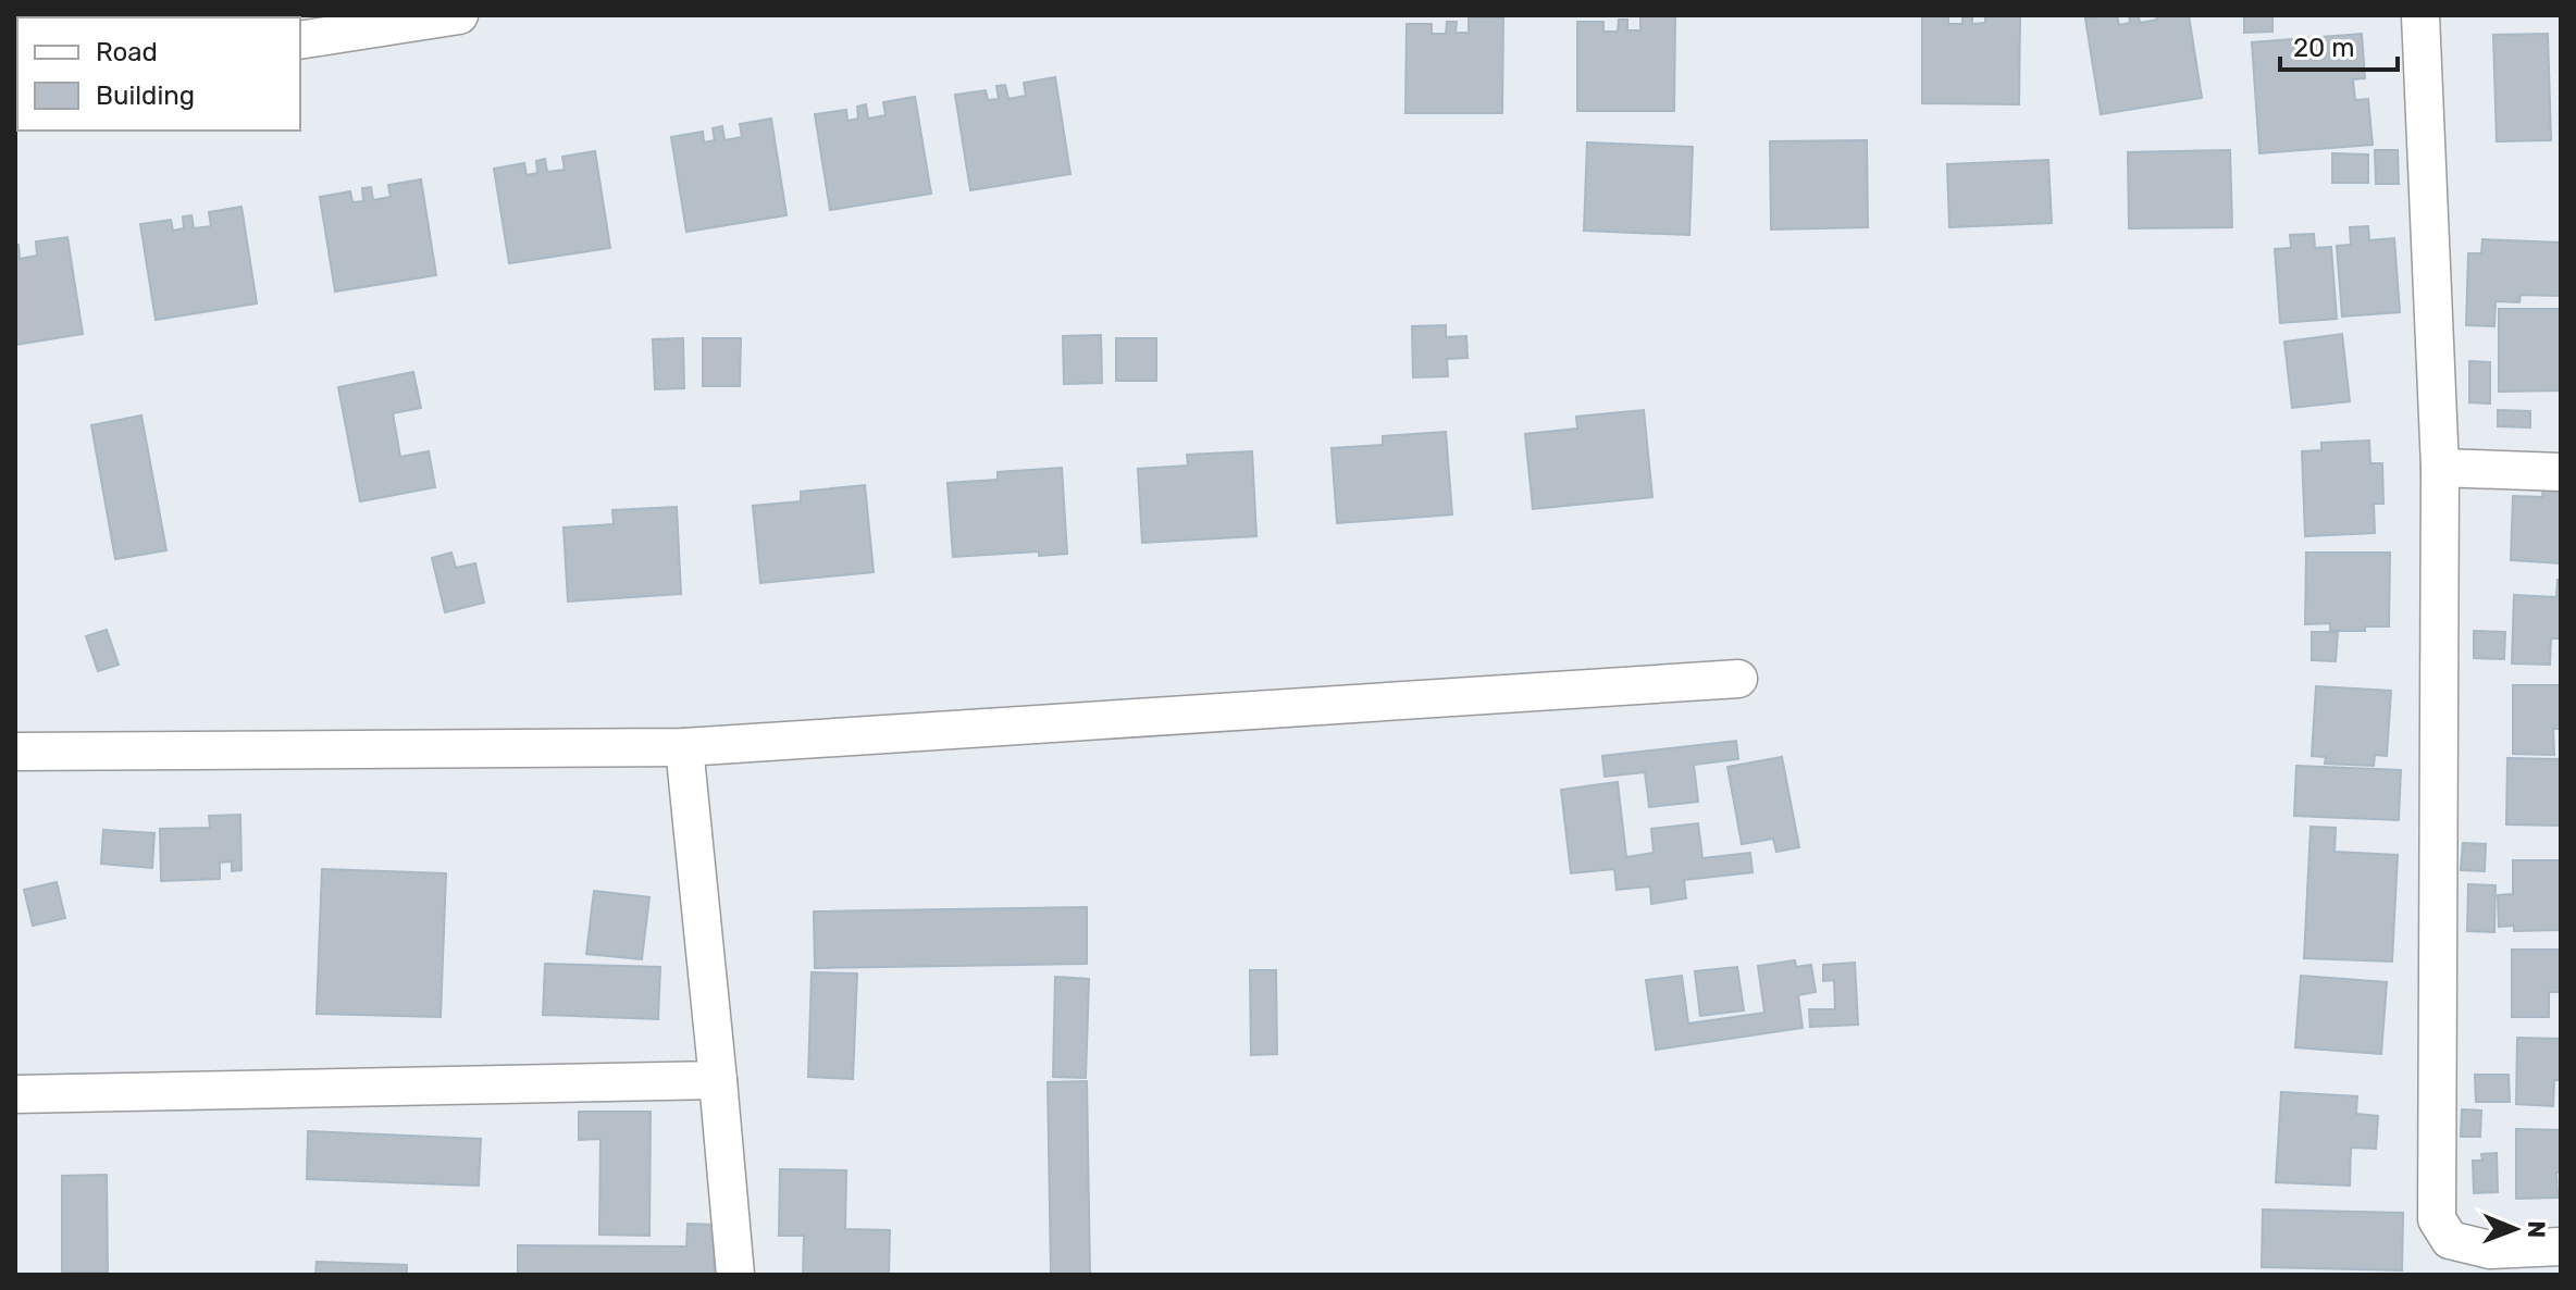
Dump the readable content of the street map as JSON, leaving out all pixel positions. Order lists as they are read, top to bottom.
{
  "legend": ["Road", "Building"],
  "scale_bar": "20 m",
  "north": "right"
}
